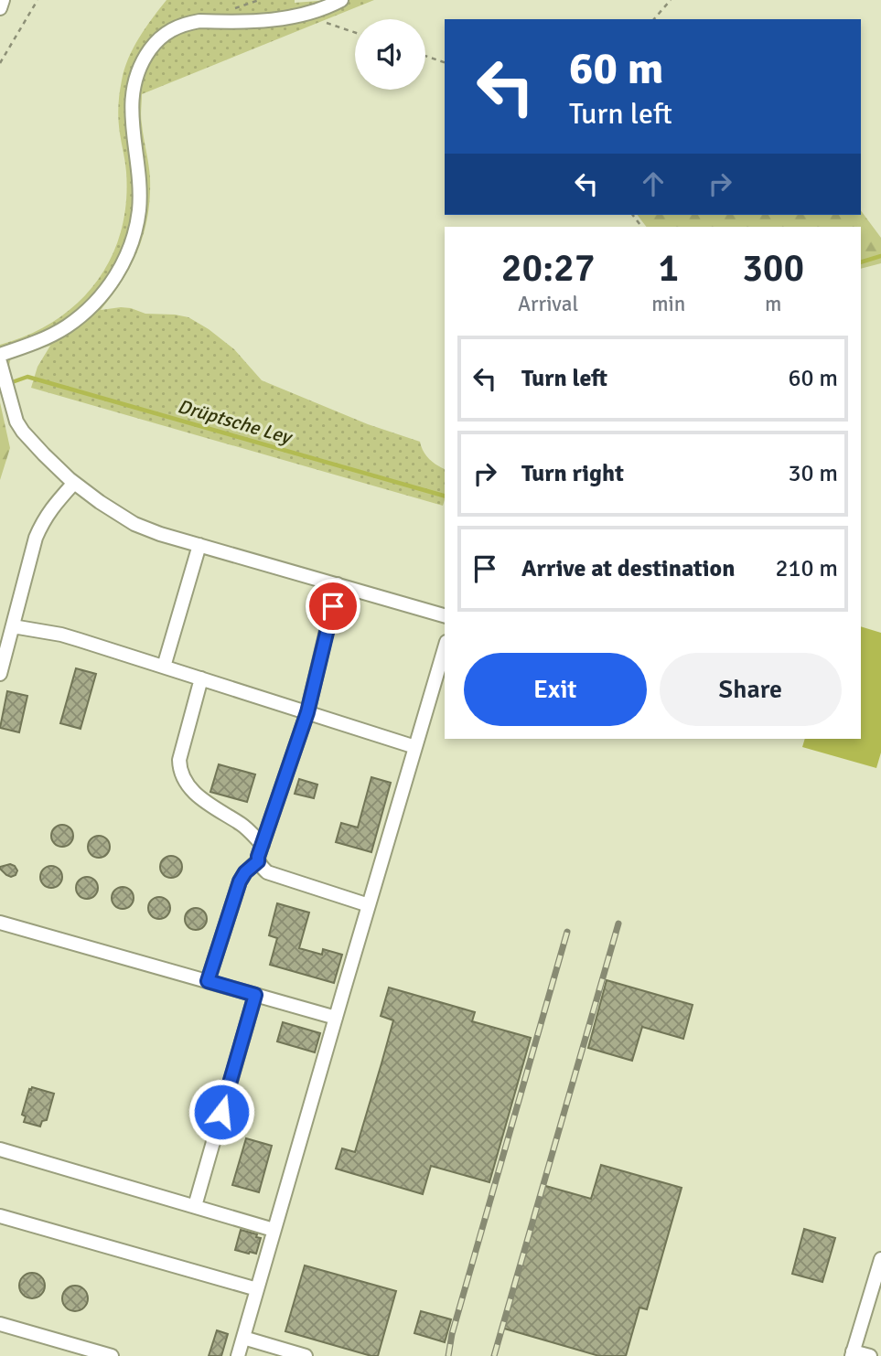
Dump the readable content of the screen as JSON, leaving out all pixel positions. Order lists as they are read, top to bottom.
{
  "water": ["Drüptsche Ley"],
  "page": {
    "turn": ["60 m", "Turn left"],
    "eta": [
      "20:27",
      "Arrival",
      "1",
      "min",
      "300",
      "m"
    ],
    "list": [
      {
        "name": "Turn left",
        "value": "60 m"
      },
      {
        "name": "Turn right",
        "value": "30 m"
      },
      {
        "name": "Arrive at destination",
        "value": "210 m"
      }
    ],
    "buttons": ["Exit", "Share"]
  }
}
